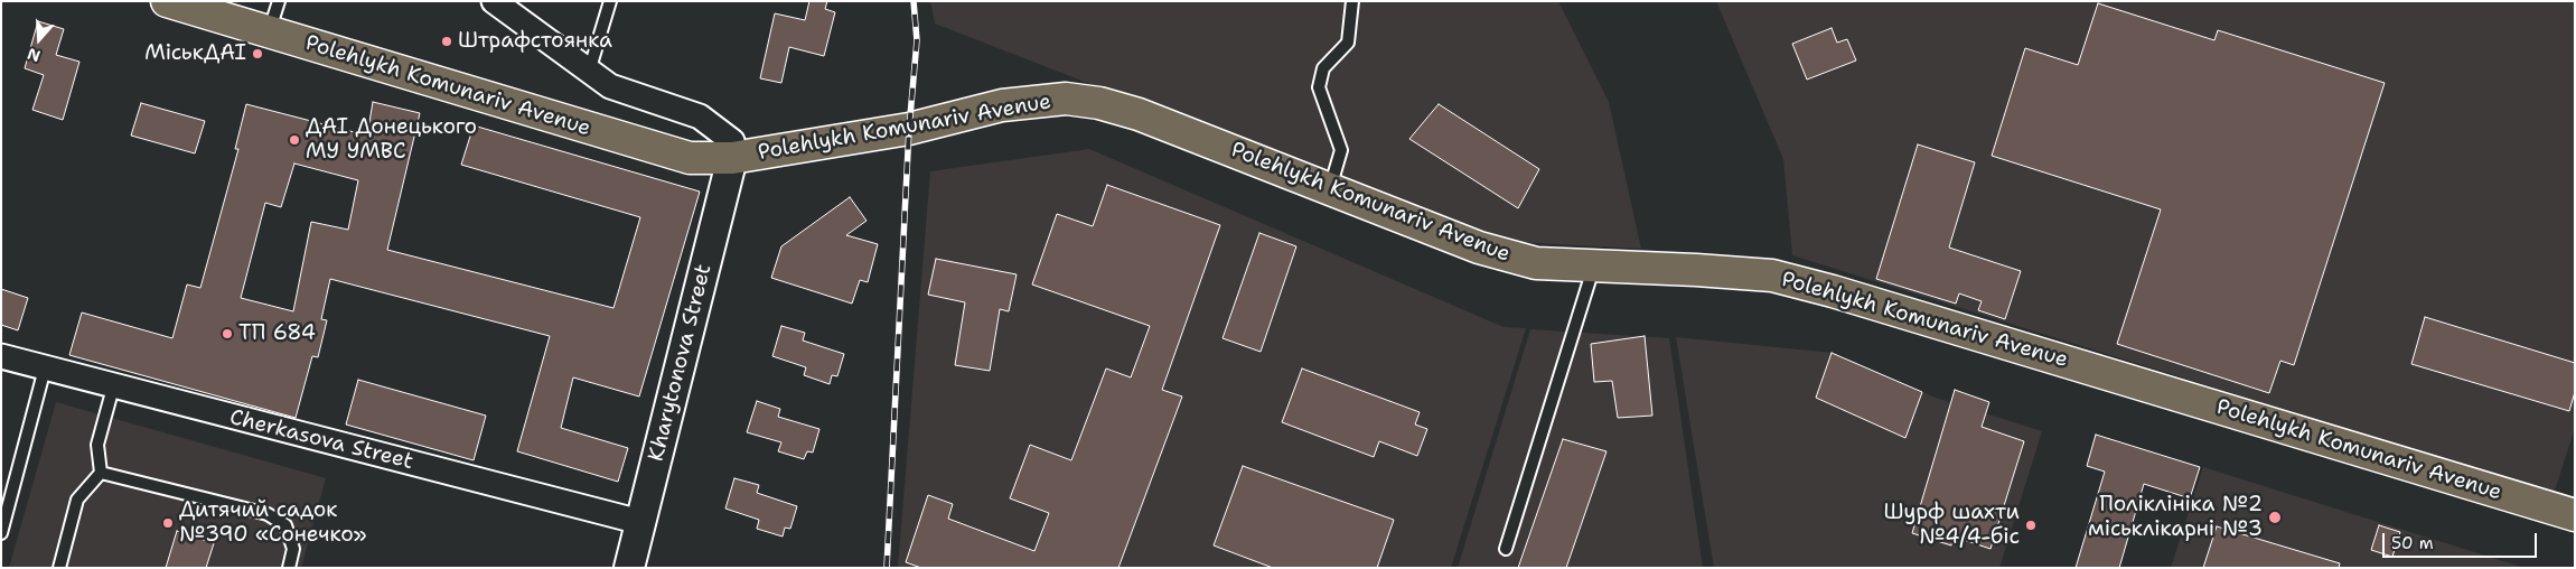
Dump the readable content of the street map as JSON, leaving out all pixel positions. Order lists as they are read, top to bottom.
{
  "streets": {
    "main road": ["Polehlykh Komunariv Avenue"],
    "street": ["Kharytonova Street", "Cherkasova Street"]
  },
  "crossings": [
    ["Polehlykh Komunariv Avenue", "Kharytonova Street"],
    ["Kharytonova Street", "Cherkasova Street"]
  ],
  "places": [
    "Штрафстоянка",
    "МіськДАІ",
    "ДАІ Донецького МУ УМВС",
    "ТП 684",
    "Поліклініка №2 міськлікарні №3",
    "Дитячий садок №390 «Сонечко»",
    "Шурф шахти №4/4-біс"
  ],
  "scale_bar": "50 m",
  "north": "bottom"
}
